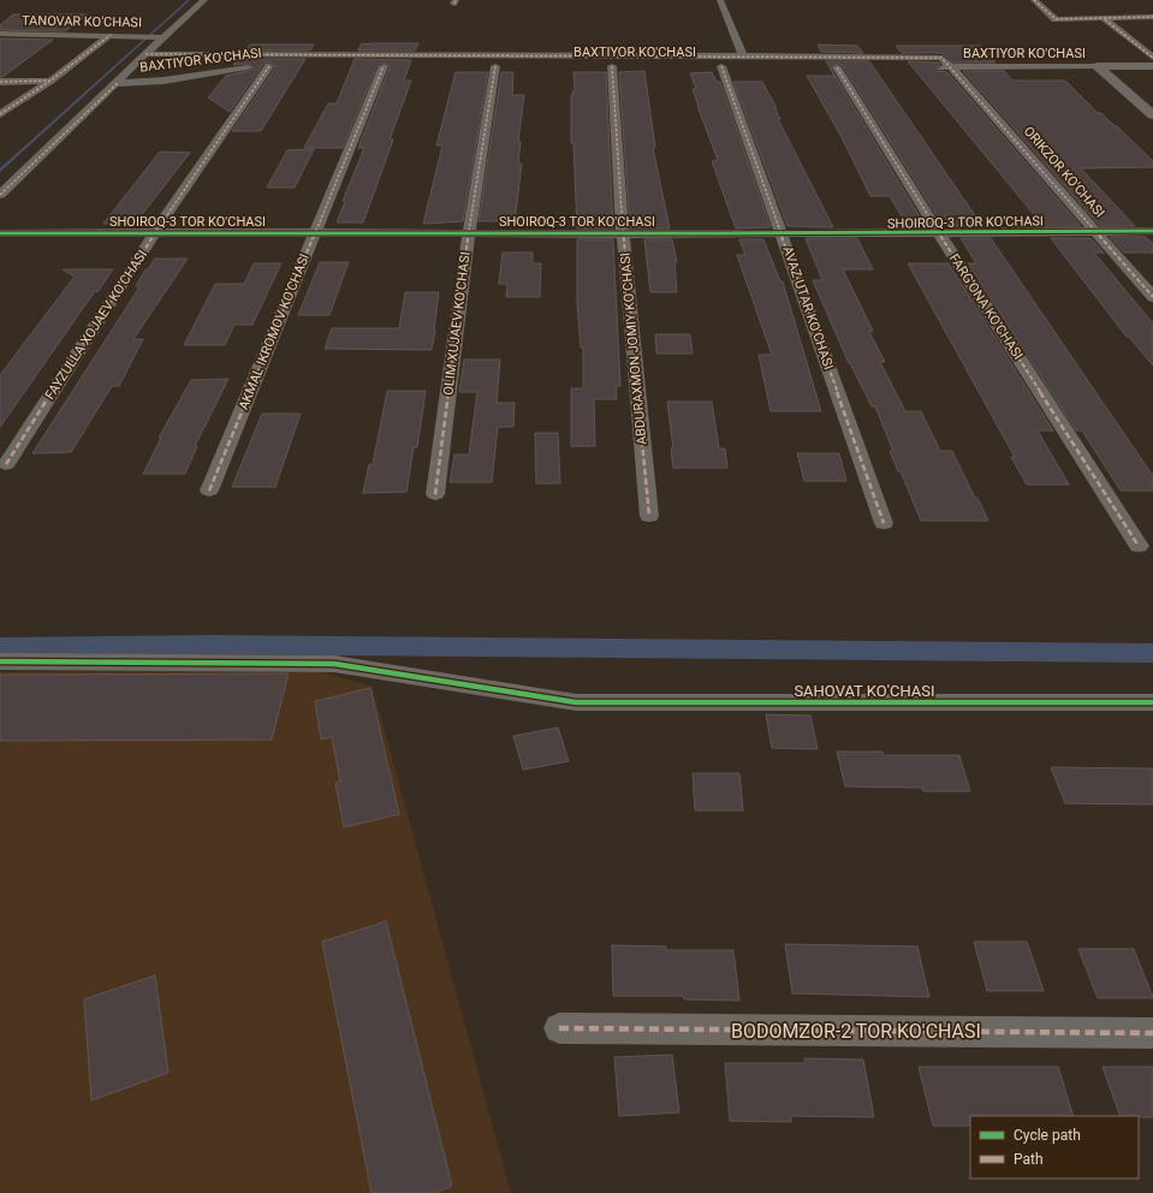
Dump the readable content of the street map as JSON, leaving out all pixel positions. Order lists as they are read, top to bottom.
{
  "streets": {
    "street": [
      "TANOVAR KO'CHASI",
      "BAXTIYOR KO'CHASI",
      "ORIKZOR KO'CHASI",
      "SHOIROQ-3 TOR KO'CHASI",
      "FARG'ONA KO'CHASI",
      "AVAZ UTAR KO'CHASI",
      "OLIM XUJAEV KO'CHASI",
      "FAYZULLA XOJAEV KO'CHASI",
      "AKMAL IKROMOV KO'CHASI",
      "ABDURAXMON JOMIY KO'CHASI",
      "SAHOVAT KO'CHASI",
      "BODOMZOR-2 TOR KO'CHASI"
    ]
  },
  "crossings": [
    ["BAXTIYOR KO'CHASI", "ORIKZOR KO'CHASI"],
    ["BAXTIYOR KO'CHASI", "FARG'ONA KO'CHASI"],
    ["BAXTIYOR KO'CHASI", "AVAZ UTAR KO'CHASI"],
    ["BAXTIYOR KO'CHASI", "OLIM XUJAEV KO'CHASI"],
    ["BAXTIYOR KO'CHASI", "FAYZULLA XOJAEV KO'CHASI"],
    ["BAXTIYOR KO'CHASI", "ABDURAXMON JOMIY KO'CHASI"],
    ["ORIKZOR KO'CHASI", "SHOIROQ-3 TOR KO'CHASI"],
    ["SHOIROQ-3 TOR KO'CHASI", "FARG'ONA KO'CHASI"],
    ["SHOIROQ-3 TOR KO'CHASI", "AVAZ UTAR KO'CHASI"],
    ["SHOIROQ-3 TOR KO'CHASI", "OLIM XUJAEV KO'CHASI"],
    ["SHOIROQ-3 TOR KO'CHASI", "FAYZULLA XOJAEV KO'CHASI"],
    ["SHOIROQ-3 TOR KO'CHASI", "AKMAL IKROMOV KO'CHASI"],
    ["SHOIROQ-3 TOR KO'CHASI", "ABDURAXMON JOMIY KO'CHASI"]
  ],
  "legend": ["Cycle path", "Path"]
}
